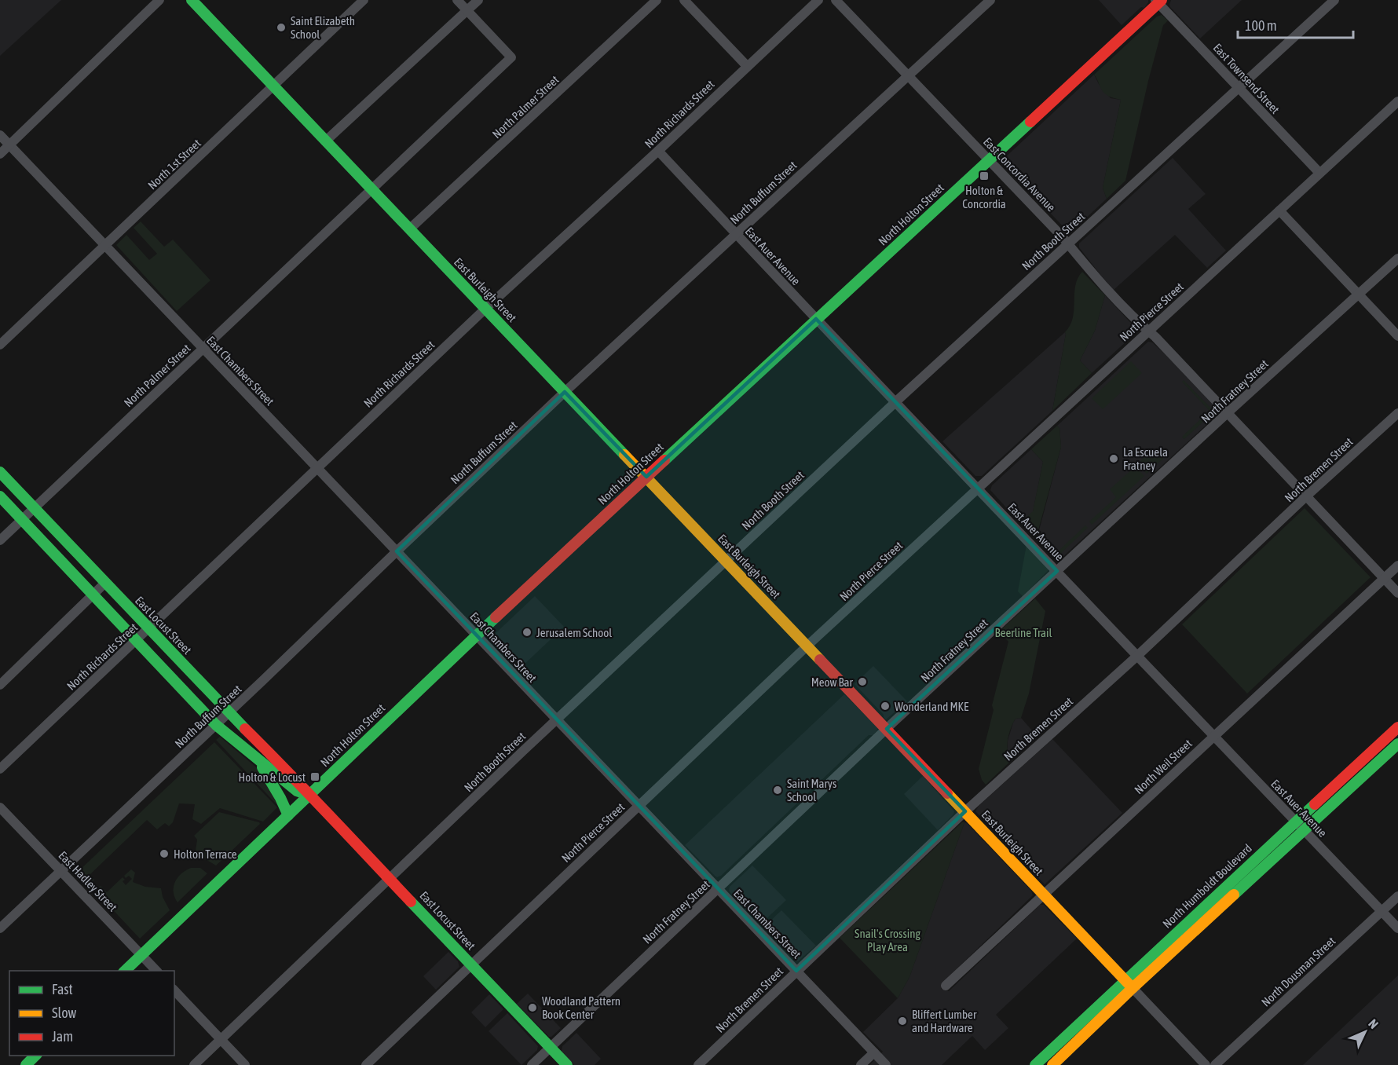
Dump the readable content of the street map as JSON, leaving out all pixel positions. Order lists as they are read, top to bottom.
{
  "streets": {
    "main road": [
      "North Holton Street",
      "East Burleigh Street",
      "East Locust Street",
      "North Humboldt Boulevard"
    ],
    "street": [
      "East Townsend Street",
      "North Palmer Street",
      "North Richards Street",
      "North 1st Street",
      "East Concordia Avenue",
      "North Buffum Street",
      "North Booth Street",
      "East Auer Avenue",
      "North Pierce Street",
      "East Chambers Street",
      "North Fratney Street",
      "North Bremen Street",
      "North Weil Street",
      "East Hadley Street",
      "North Dousman Street"
    ]
  },
  "crossings": [
    ["East Townsend Street", "North Holton Street"],
    ["East Townsend Street", "North Booth Street"],
    ["East Townsend Street", "North Pierce Street"],
    ["North Palmer Street", "East Burleigh Street"],
    ["North Palmer Street", "East Chambers Street"],
    ["North Palmer Street", "East Locust Street"],
    ["North Richards Street", "East Auer Avenue"],
    ["North Richards Street", "East Burleigh Street"],
    ["North Richards Street", "East Chambers Street"],
    ["North Richards Street", "East Locust Street"],
    ["North 1st Street", "East Burleigh Street"],
    ["North 1st Street", "East Chambers Street"],
    ["East Concordia Avenue", "North Buffum Street"],
    ["East Concordia Avenue", "North Holton Street"],
    ["East Concordia Avenue", "North Booth Street"],
    ["East Concordia Avenue", "North Pierce Street"],
    ["East Concordia Avenue", "North Fratney Street"],
    ["East Concordia Avenue", "North Bremen Street"],
    ["East Concordia Avenue", "North Weil Street"],
    ["North Buffum Street", "East Auer Avenue"],
    ["North Buffum Street", "East Burleigh Street"],
    ["North Buffum Street", "East Chambers Street"],
    ["North Buffum Street", "East Locust Street"],
    ["North Buffum Street", "East Hadley Street"],
    ["North Holton Street", "East Auer Avenue"],
    ["North Holton Street", "East Burleigh Street"],
    ["North Holton Street", "East Chambers Street"],
    ["North Holton Street", "East Locust Street"],
    ["North Holton Street", "East Hadley Street"],
    ["North Booth Street", "East Auer Avenue"],
    ["North Booth Street", "East Burleigh Street"],
    ["North Booth Street", "East Chambers Street"],
    ["North Booth Street", "East Locust Street"],
    ["East Auer Avenue", "North Pierce Street"],
    ["East Auer Avenue", "North Fratney Street"],
    ["East Auer Avenue", "North Bremen Street"],
    ["East Auer Avenue", "North Weil Street"],
    ["East Auer Avenue", "North Humboldt Boulevard"],
    ["East Auer Avenue", "North Dousman Street"],
    ["East Burleigh Street", "North Pierce Street"],
    ["East Burleigh Street", "North Fratney Street"],
    ["East Burleigh Street", "North Bremen Street"],
    ["East Burleigh Street", "North Weil Street"],
    ["East Burleigh Street", "North Humboldt Boulevard"],
    ["North Pierce Street", "East Chambers Street"],
    ["North Pierce Street", "East Locust Street"],
    ["East Chambers Street", "North Fratney Street"],
    ["East Chambers Street", "North Bremen Street"],
    ["North Fratney Street", "East Locust Street"]
  ],
  "parks": ["Beerline Trail", "Snail's Crossing Play Area"],
  "places": {
    "other": [
      "Saint Elizabeth School",
      "La Escuela Fratney",
      "Jerusalem School",
      "Meow Bar",
      "Wonderland MKE",
      "Saint Marys School",
      "Holton Terrace",
      "Woodland Pattern Book Center",
      "Bliffert Lumber and Hardware"
    ],
    "transit": ["Holton & Concordia", "Holton & Locust"]
  },
  "legend": ["Fast", "Slow", "Jam"],
  "scale_bar": "100 m",
  "north": "top right"
}
